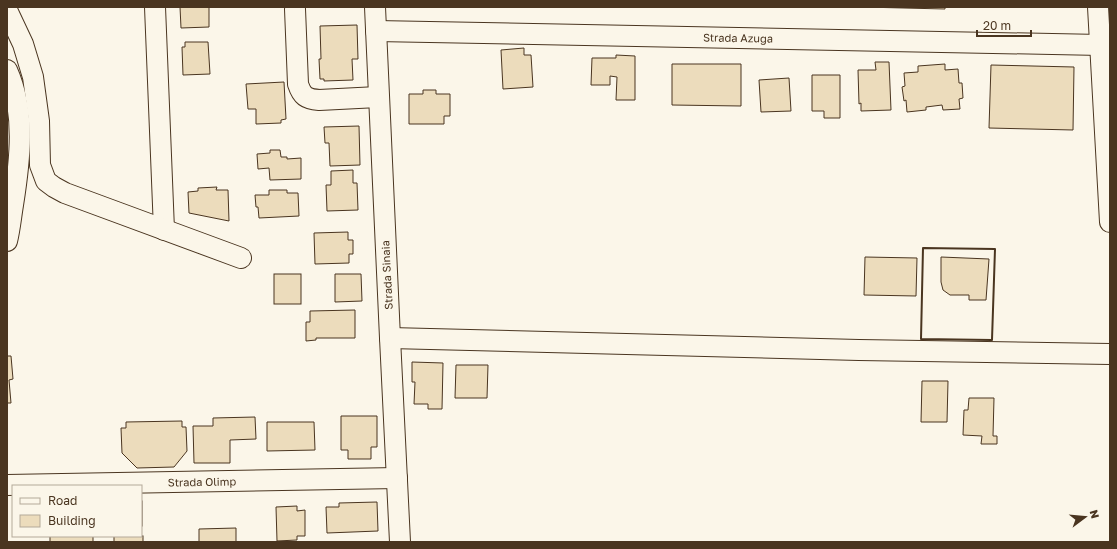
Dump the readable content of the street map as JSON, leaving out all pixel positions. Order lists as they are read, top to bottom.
{
  "streets": {
    "street": ["Strada Azuga", "Strada Sinaia", "Strada Olimp"]
  },
  "crossings": [
    ["Strada Azuga", "Strada Sinaia"],
    ["Strada Sinaia", "Strada Olimp"]
  ],
  "legend": ["Road", "Building"],
  "scale_bar": "20 m",
  "north": "right"
}
